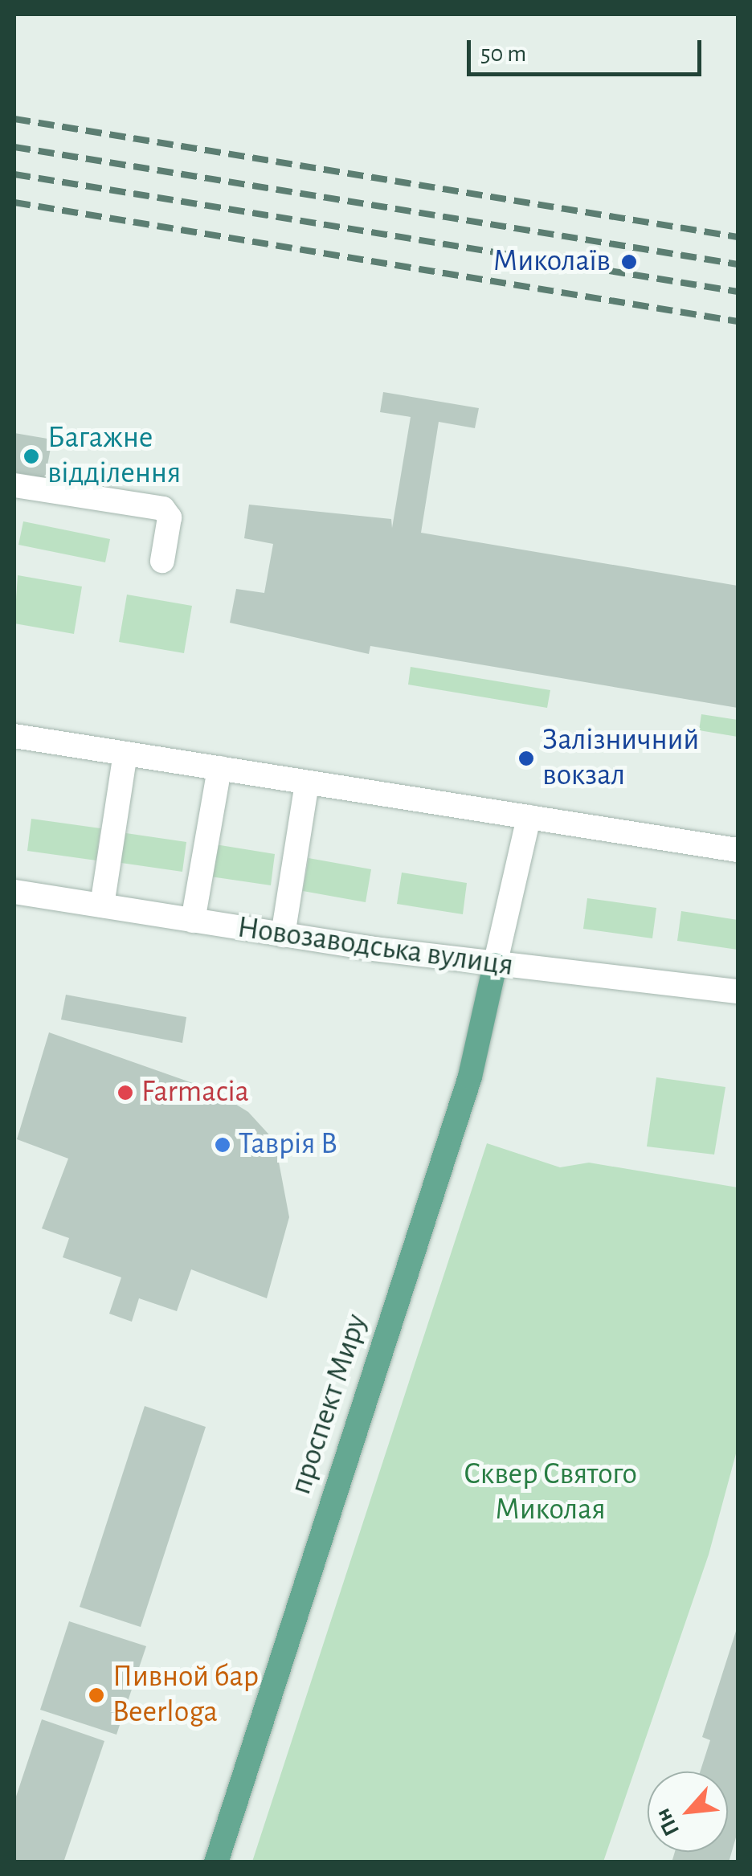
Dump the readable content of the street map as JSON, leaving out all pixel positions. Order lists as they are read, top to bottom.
{
  "streets": {
    "main road": ["проспект Миру"],
    "street": ["Новозаводська вулиця"]
  },
  "crossings": [
    ["Новозаводська вулиця", "проспект Миру"]
  ],
  "parks": ["Сквер Святого Миколая"],
  "places": [
    "Миколаїв",
    "Багажне відділення",
    "Залізничний вокзал",
    "Farmacia",
    "Таврія В",
    "Пивной бар Beerloga"
  ],
  "scale_bar": "50 m",
  "north": "bottom left"
}
